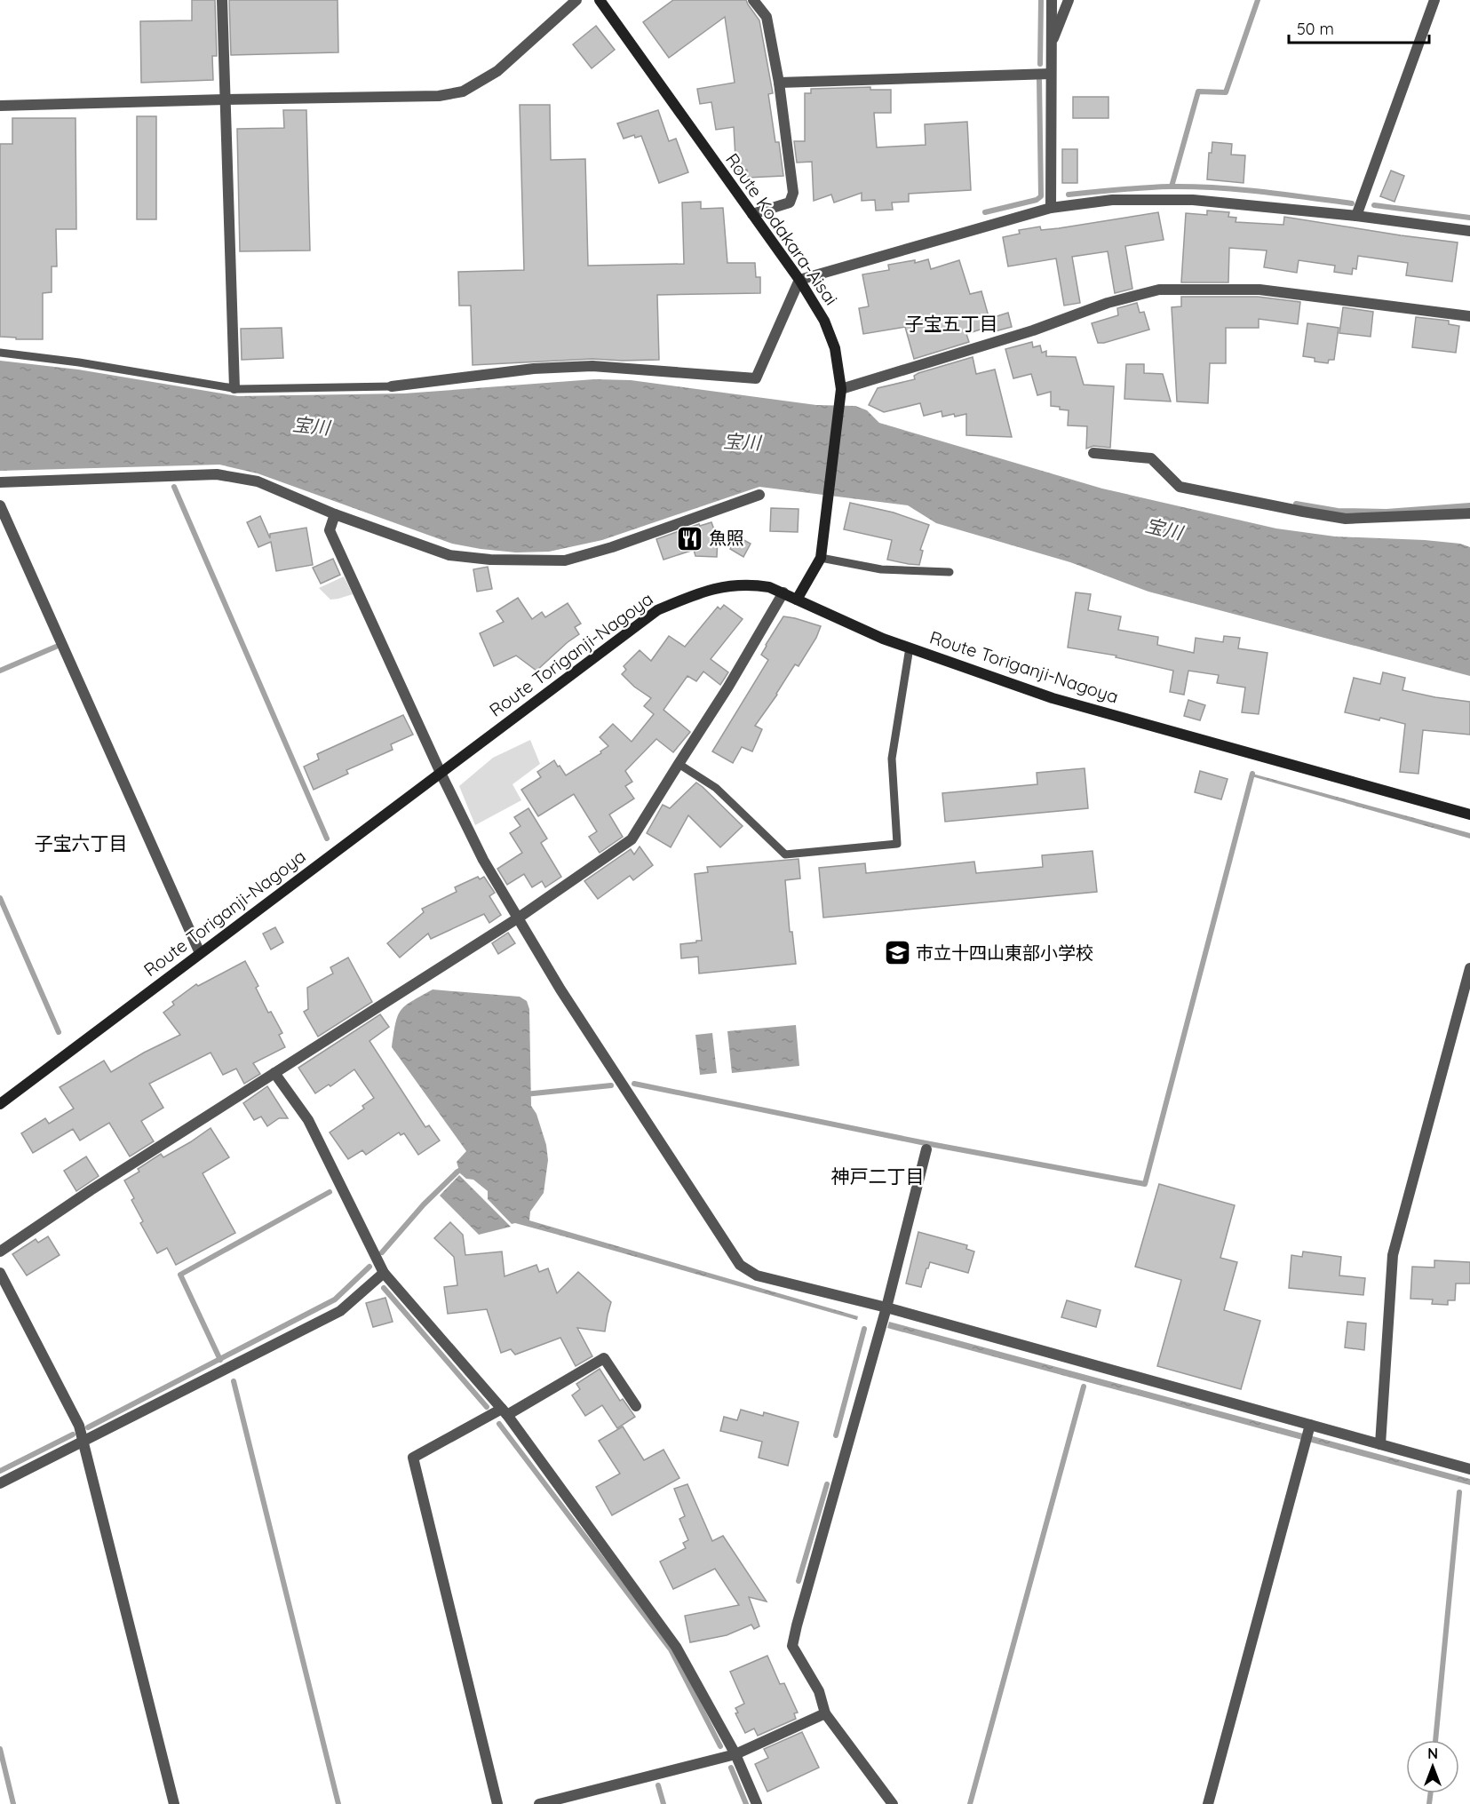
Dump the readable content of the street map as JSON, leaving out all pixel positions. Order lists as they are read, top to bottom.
{
  "streets": {
    "main road": ["Route Kodakara-Aisai", "Route Toriganji-Nagoya"]
  },
  "crossings": [
    ["Route Kodakara-Aisai", "Route Toriganji-Nagoya"]
  ],
  "districts": ["子宝五丁目", "子宝六丁目", "神戸二丁目"],
  "water": ["宝川"],
  "places": {
    "restaurant": ["魚照"],
    "school or university": ["市立十四山東部小学校"]
  },
  "scale_bar": "50 m",
  "north": "top"
}
